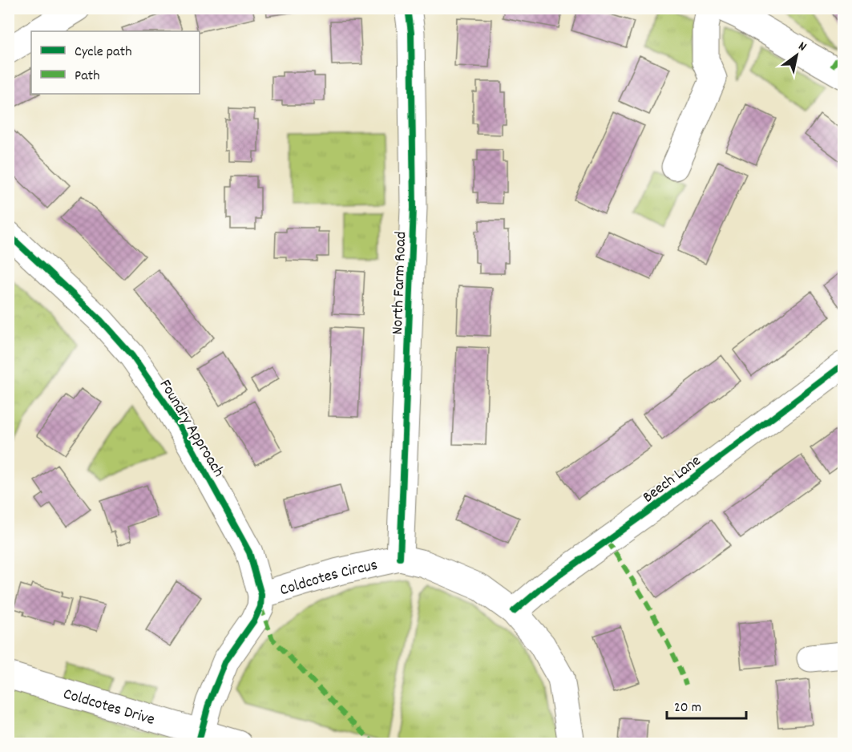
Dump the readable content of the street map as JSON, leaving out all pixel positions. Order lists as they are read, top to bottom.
{
  "streets": {
    "street": [
      "North Farm Road",
      "Foundry Approach",
      "Beech Lane",
      "Coldcotes Circus",
      "Coldcotes Drive"
    ]
  },
  "crossings": [
    ["North Farm Road", "Coldcotes Circus"],
    ["Foundry Approach", "Coldcotes Circus"],
    ["Beech Lane", "Coldcotes Circus"],
    ["Coldcotes Circus", "Coldcotes Drive"]
  ],
  "legend": ["Cycle path", "Path"],
  "scale_bar": "20 m",
  "north": "top right"
}
